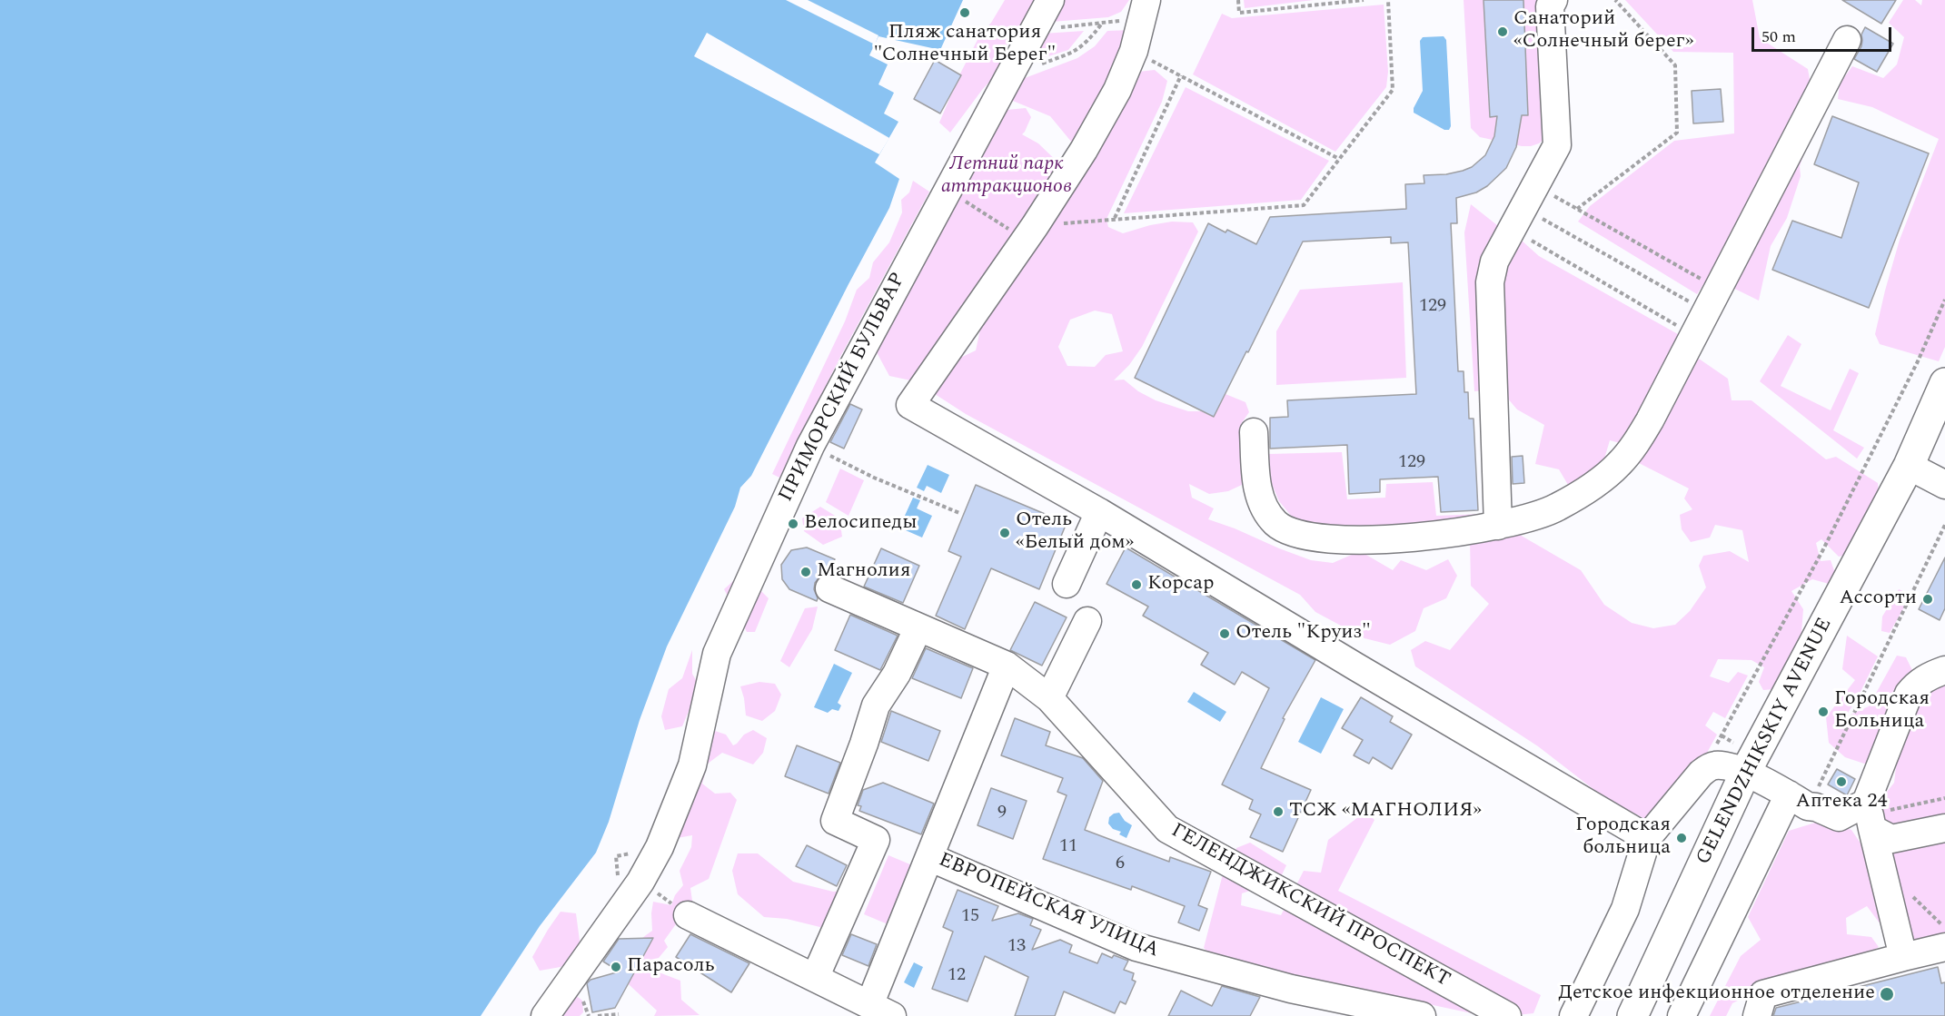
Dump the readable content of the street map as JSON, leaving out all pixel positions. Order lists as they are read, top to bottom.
{
  "streets": {
    "main road": ["GELENDZHIKSKIY AVENUE"],
    "street": ["ПРИМОРСКИЙ БУЛЬВАР", "ЕВРОПЕЙСКАЯ УЛИЦА", "ГЕЛЕНДЖИКСКИЙ ПРОСПЕКТ"]
  },
  "parks": ["Летний парк аттракционов"],
  "places": [
    "Пляж санатория \"Солнечный Берег\"",
    "Санаторий «Солнечный берег»",
    "Велосипеды",
    "Отель «Белый дом»",
    "Магнолия",
    "Корсар",
    "Ассорти",
    "Отель \"Круиз\"",
    "Городская Больница",
    "Аптека 24",
    "ТСЖ «МАГНОЛИЯ»",
    "Городская больница",
    "Парасоль",
    "Детское инфекционное отделение"
  ],
  "house_numbers": [
    "129",
    "129",
    "9",
    "11",
    "6",
    "15",
    "13",
    "12"
  ],
  "scale_bar": "50 m"
}
